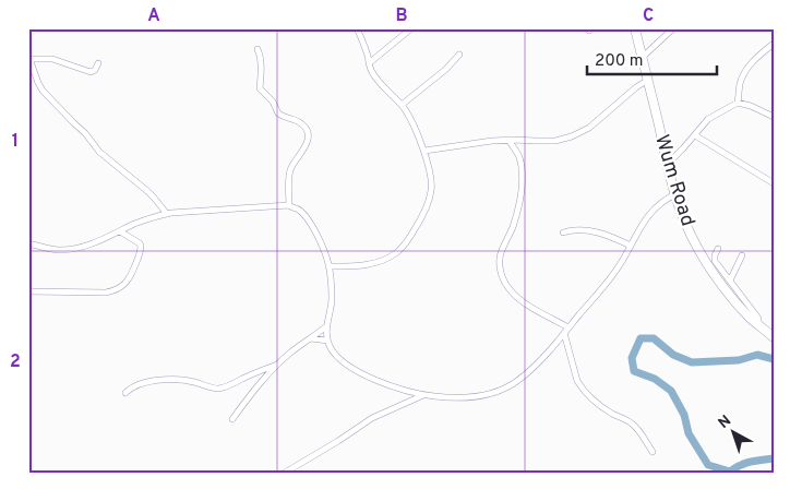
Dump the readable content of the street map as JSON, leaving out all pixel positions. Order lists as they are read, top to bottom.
{
  "streets": {
    "highway": ["Wum Road"]
  },
  "scale_bar": "200 m",
  "north": "top left",
  "grid": {
    "columns": ["A", "B", "C"],
    "rows": ["1", "2"]
  }
}
